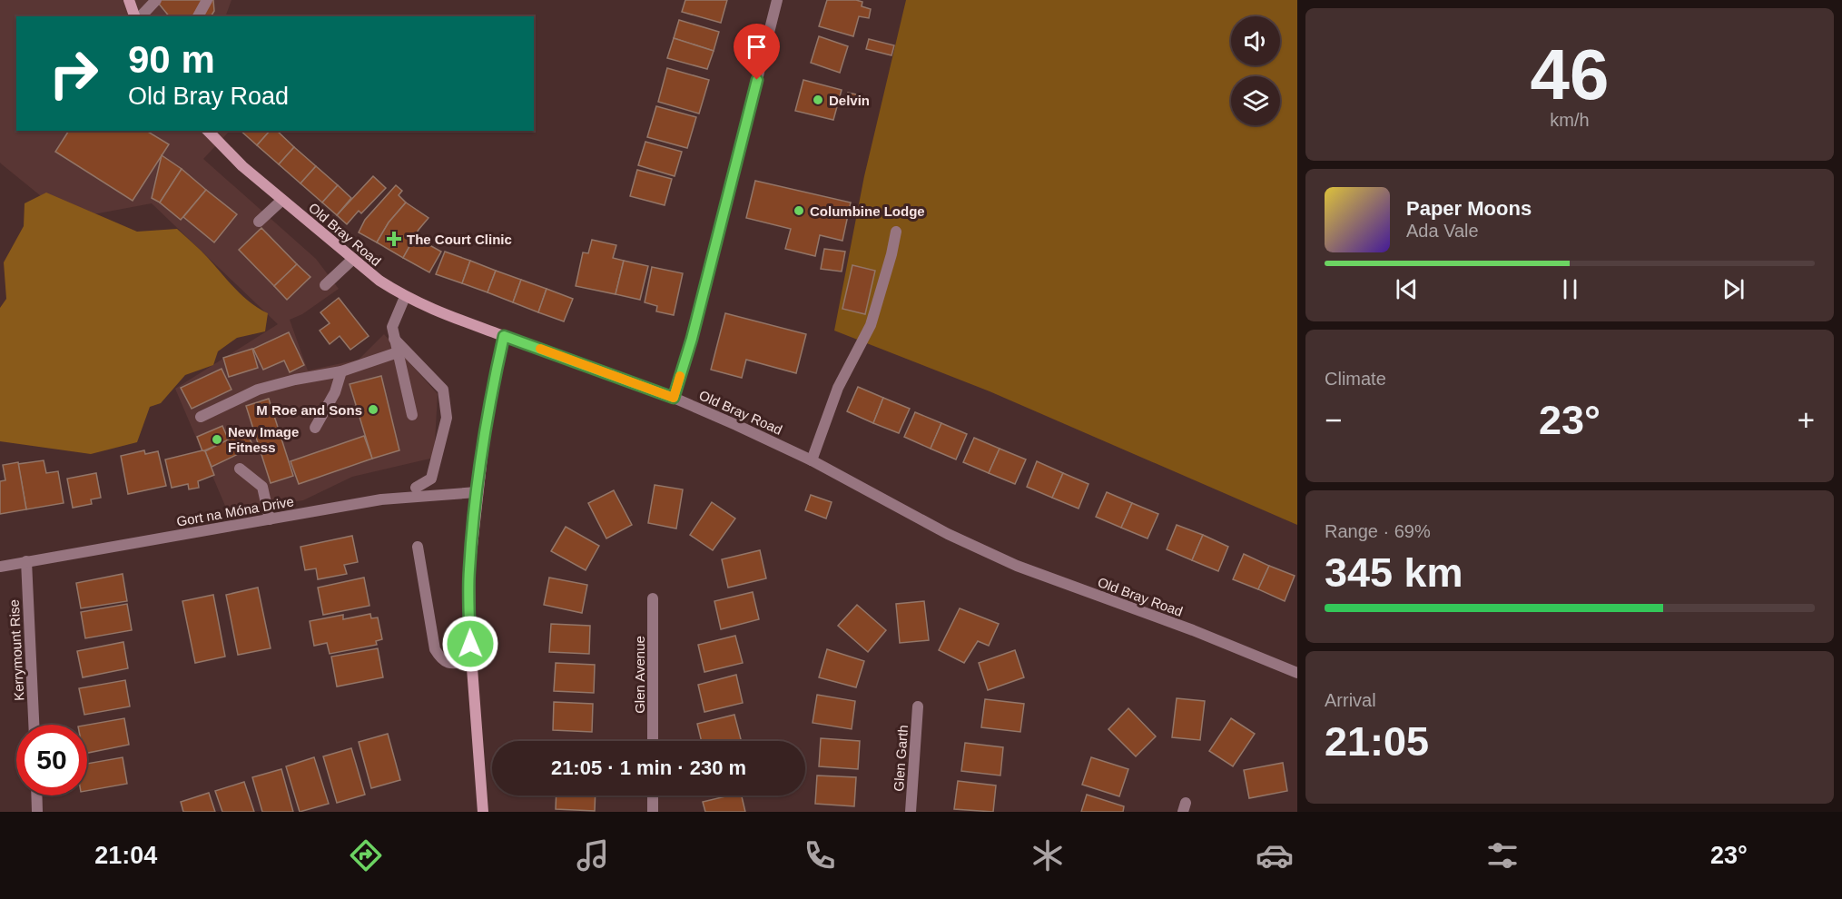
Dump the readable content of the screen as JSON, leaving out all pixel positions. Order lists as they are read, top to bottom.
{
  "streets": {
    "main road": ["Old Bray Road"],
    "street": [
      "Gort na Móna Drive",
      "Kerrymount Rise",
      "Glen Avenue",
      "Glen Garth"
    ]
  },
  "crossings": [
    ["Gort na Móna Drive", "Kerrymount Rise"]
  ],
  "places": {
    "other": [
      "Delvin",
      "Columbine Lodge",
      "M Roe and Sons",
      "New Image Fitness"
    ],
    "health": ["The Court Clinic"]
  },
  "page": {
    "tile": [
      ["46", "km/h"],
      "Climate",
      ["Range · 69%", "345 km"],
      ["Arrival", "21:05"]
    ],
    "turn": ["90 m", "Old Bray Road"],
    "song": ["Paper Moons", "Ada Vale"],
    "heat": ["−", "23°", "+"],
    "limit": "50",
    "trip": "21:05 · 1 min · 230 m",
    "tabs": ["21:04", "23°"]
  }
}
